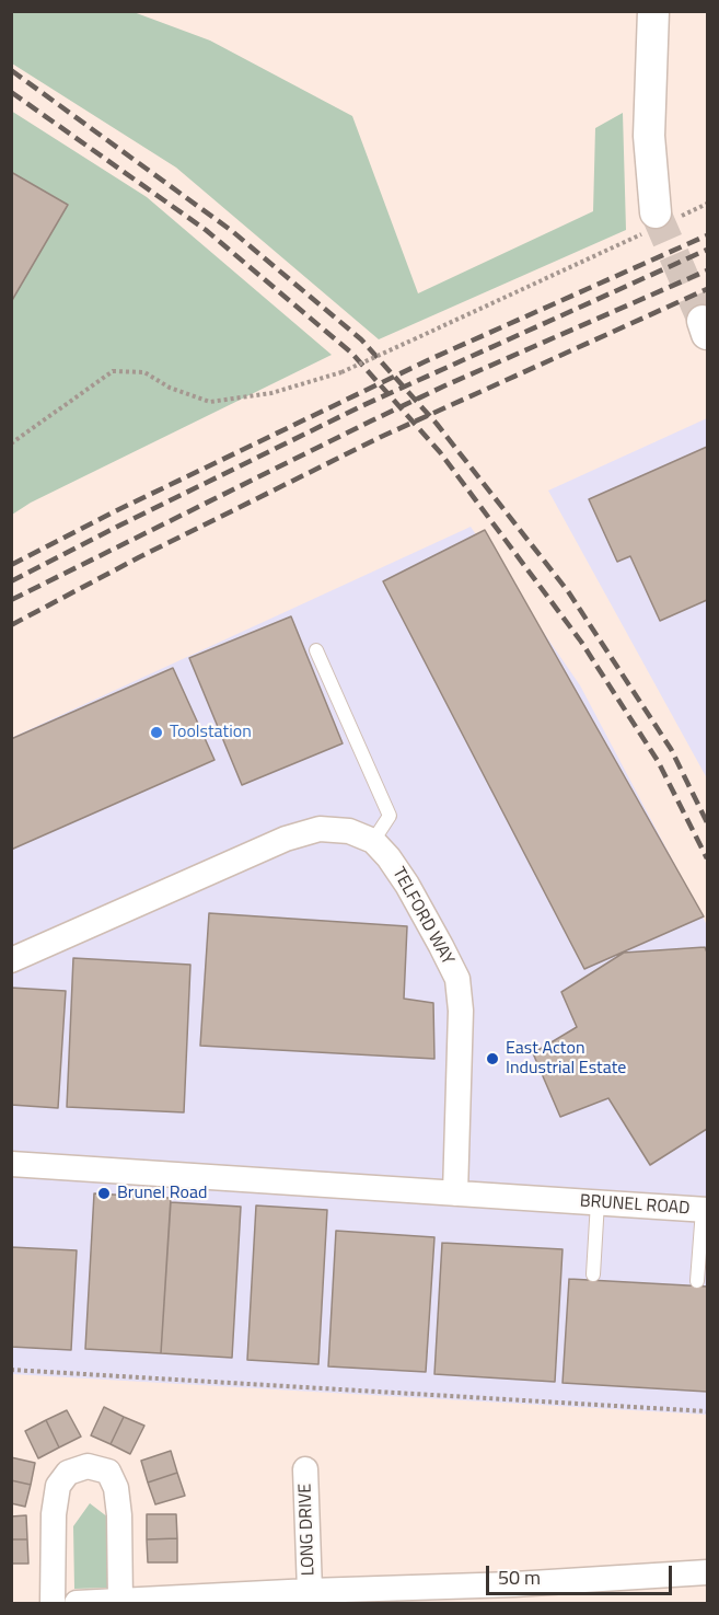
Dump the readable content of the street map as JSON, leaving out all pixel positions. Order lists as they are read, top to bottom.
{
  "streets": {
    "street": ["TELFORD WAY", "BRUNEL ROAD", "LONG DRIVE"]
  },
  "crossings": [
    ["TELFORD WAY", "BRUNEL ROAD"]
  ],
  "places": ["Toolstation", "East Acton Industrial Estate", "Brunel Road"],
  "scale_bar": "50 m"
}
